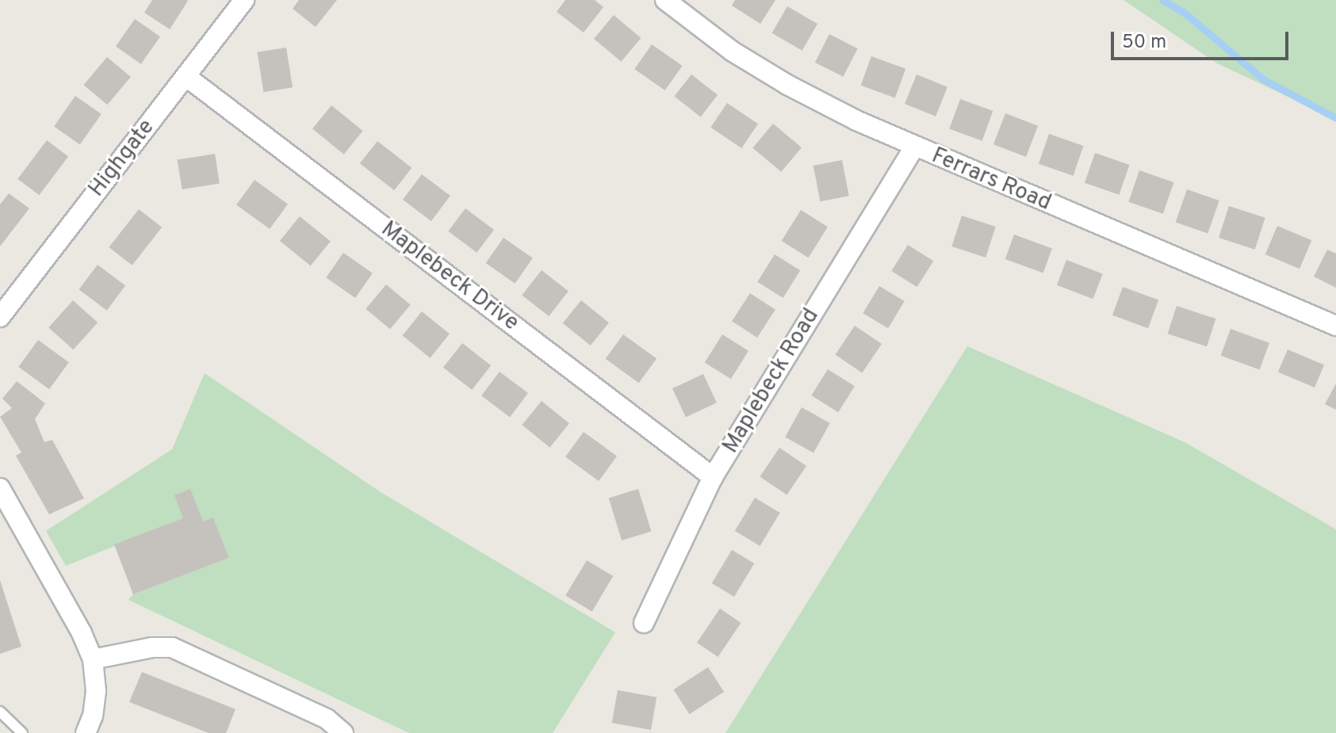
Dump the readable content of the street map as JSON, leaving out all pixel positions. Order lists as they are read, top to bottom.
{
  "streets": {
    "street": [
      "Highgate",
      "Ferrars Road",
      "Maplebeck Drive",
      "Maplebeck Road"
    ]
  },
  "crossings": [
    ["Highgate", "Maplebeck Drive"],
    ["Ferrars Road", "Maplebeck Road"],
    ["Maplebeck Drive", "Maplebeck Road"]
  ],
  "scale_bar": "50 m"
}
